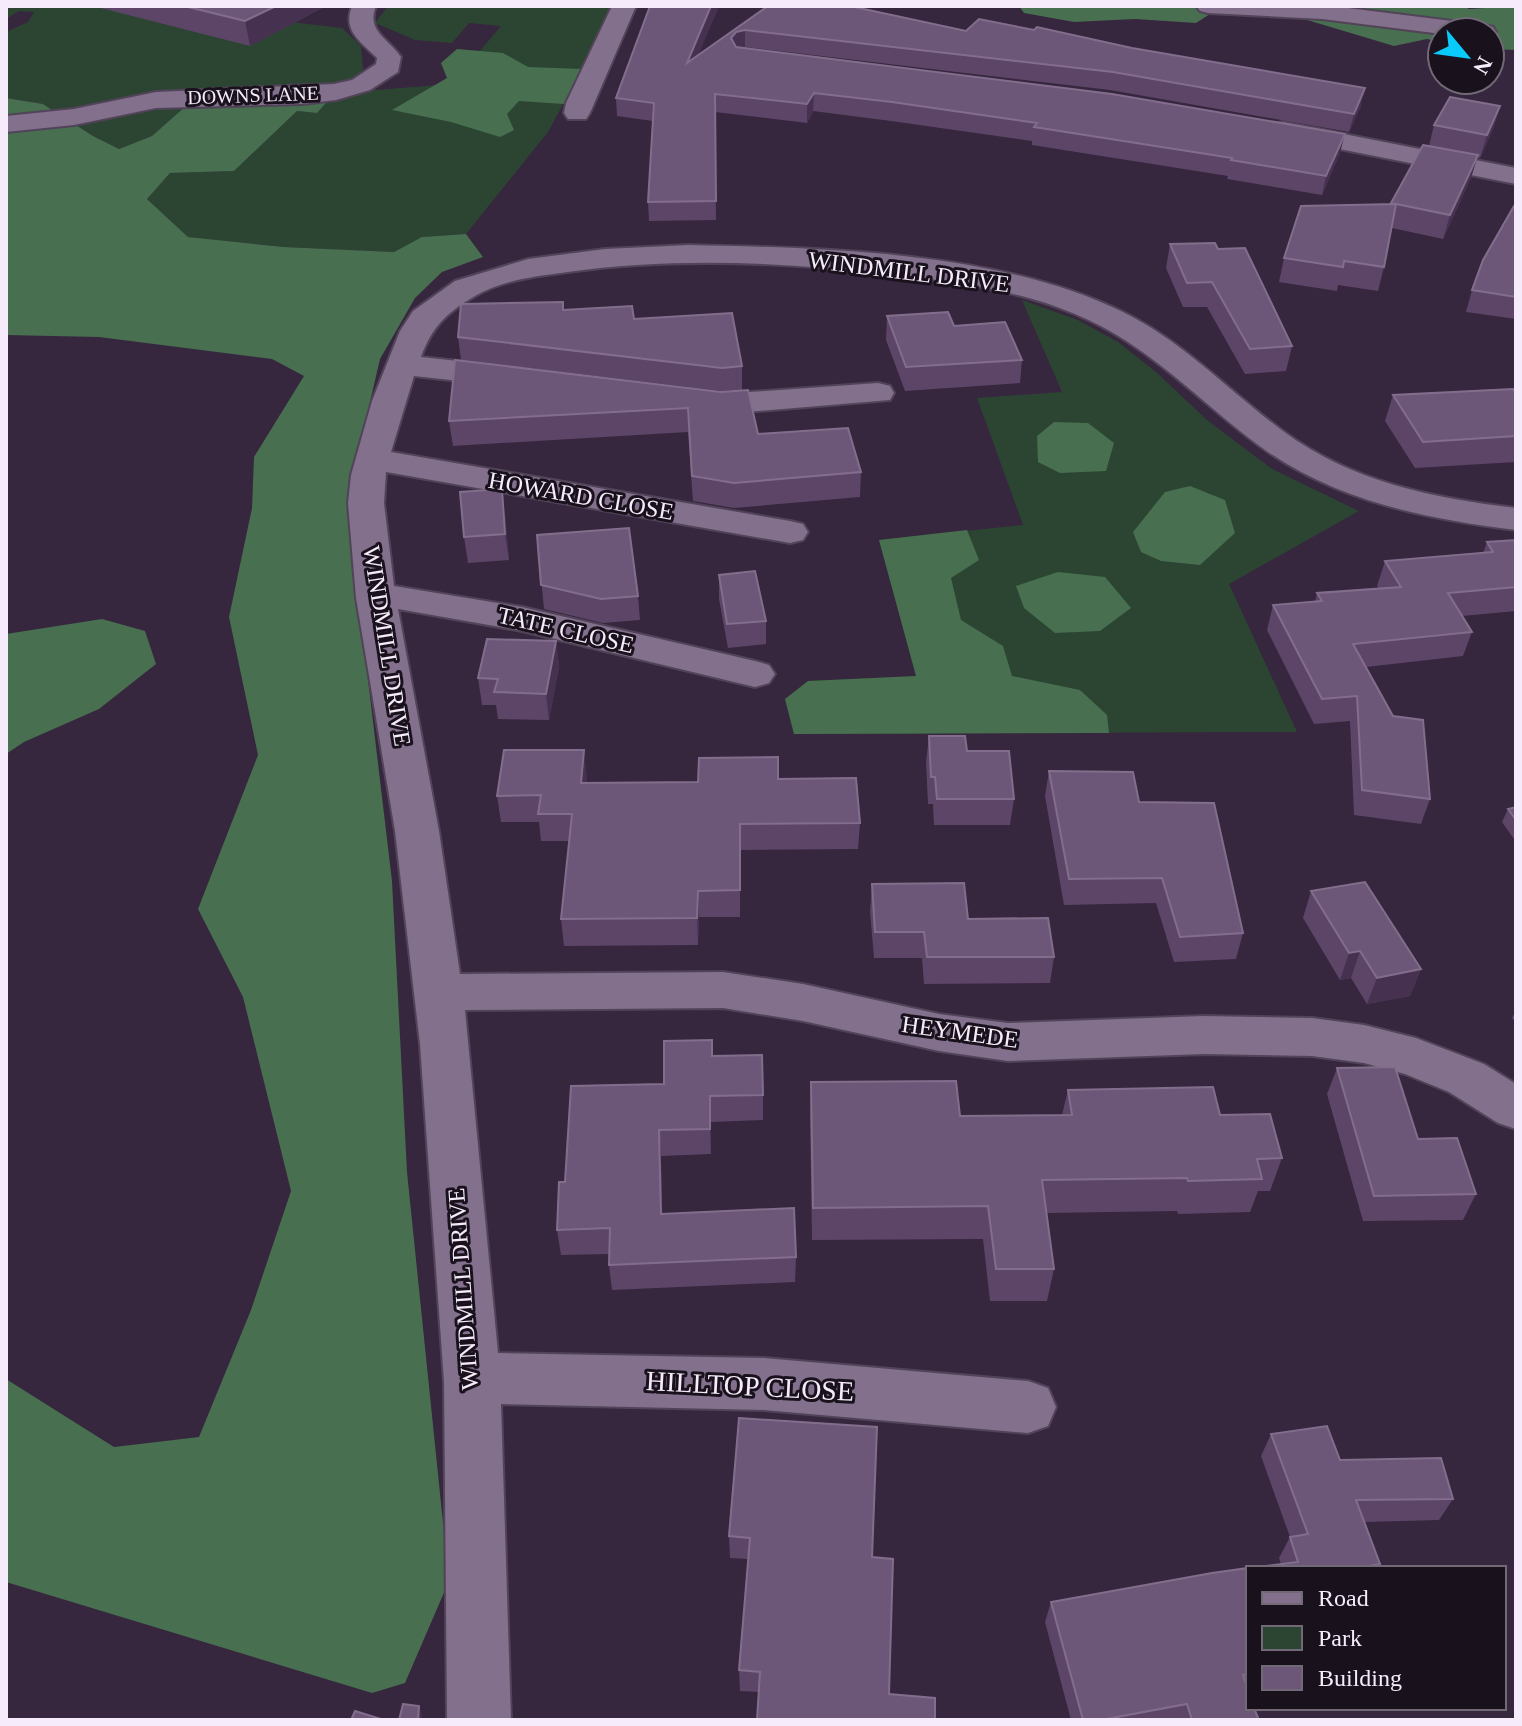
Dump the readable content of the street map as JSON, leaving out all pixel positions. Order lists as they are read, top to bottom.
{
  "streets": {
    "street": [
      "DOWNS LANE",
      "WINDMILL DRIVE",
      "HOWARD CLOSE",
      "TATE CLOSE",
      "HEYMEDE",
      "HILLTOP CLOSE"
    ]
  },
  "crossings": [
    ["WINDMILL DRIVE", "HOWARD CLOSE"],
    ["WINDMILL DRIVE", "TATE CLOSE"],
    ["WINDMILL DRIVE", "HEYMEDE"],
    ["WINDMILL DRIVE", "HILLTOP CLOSE"]
  ],
  "legend": ["Road", "Park", "Building"],
  "north": "bottom right"
}
